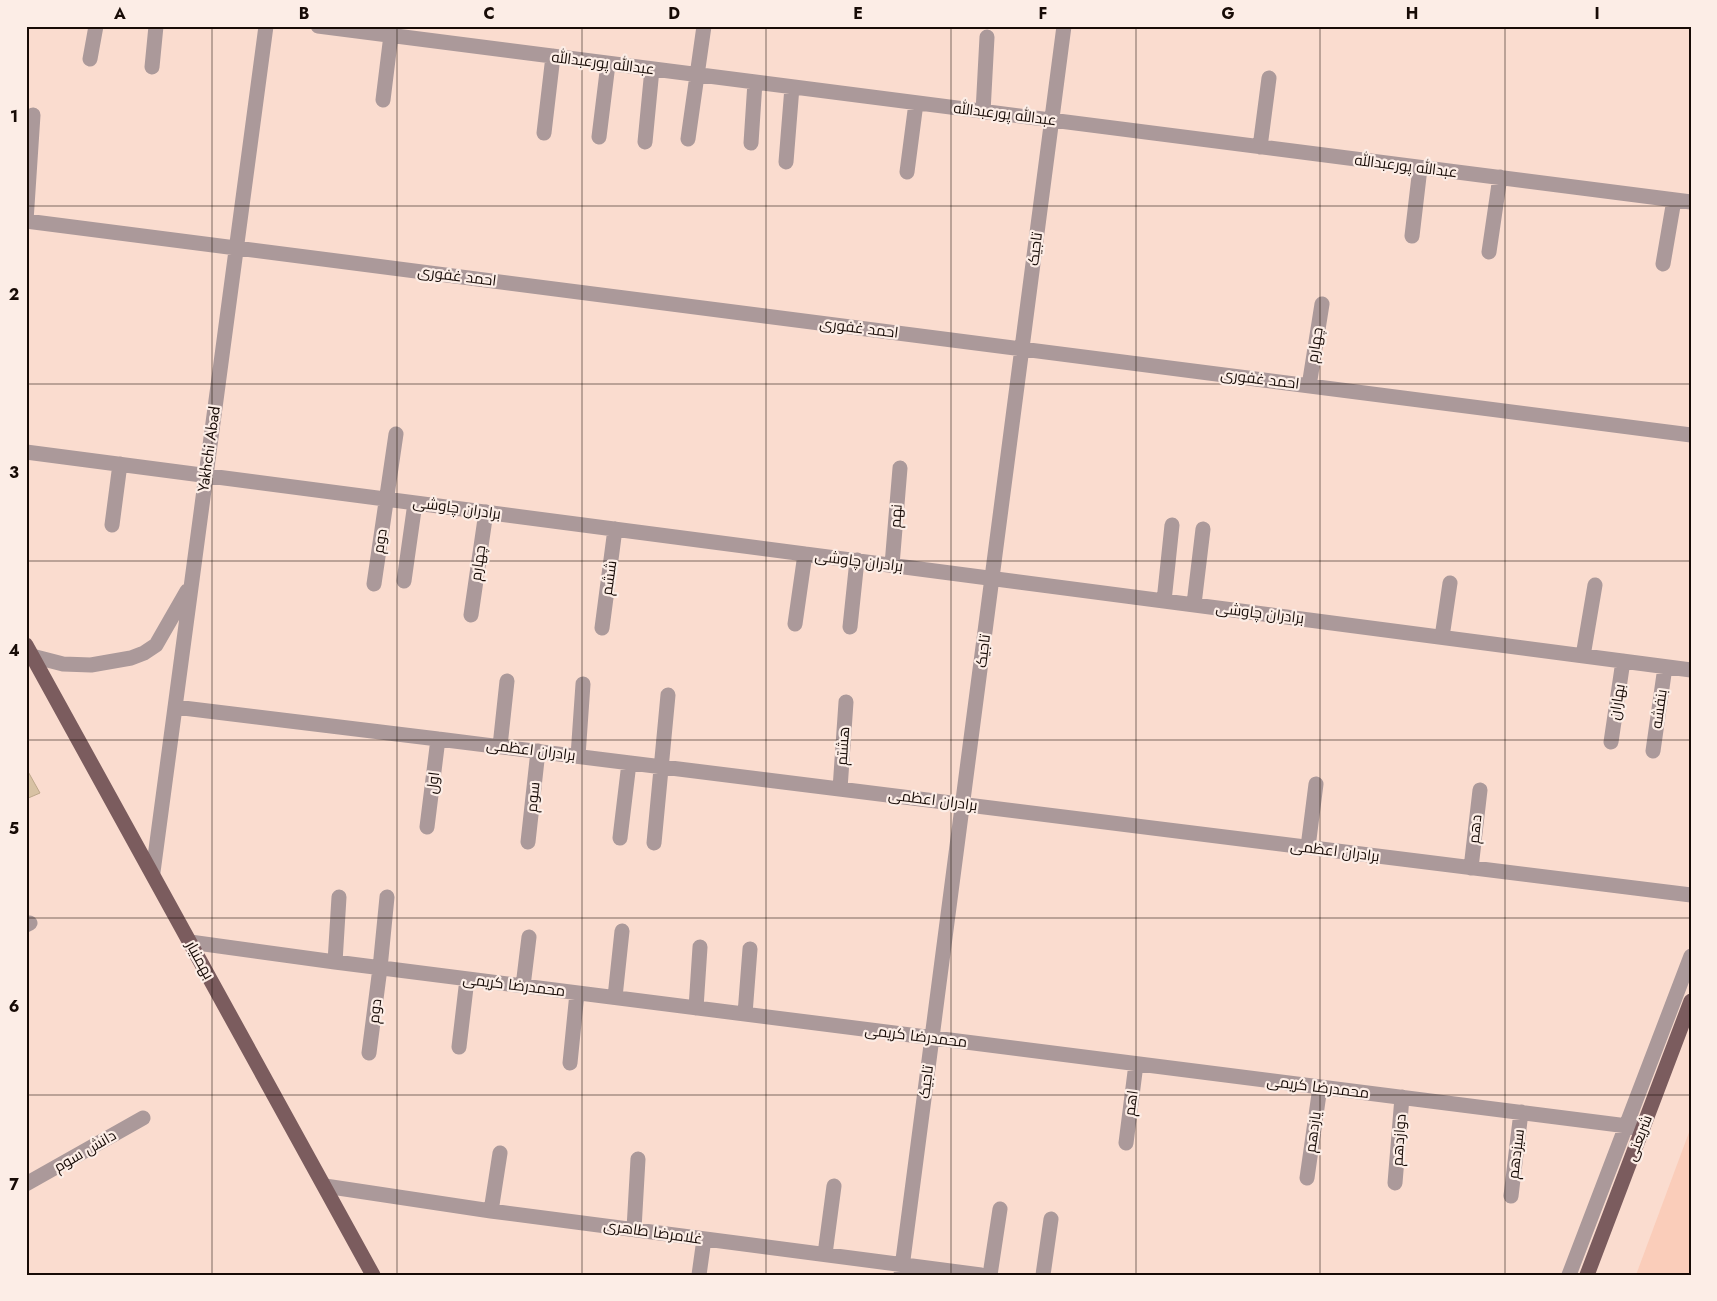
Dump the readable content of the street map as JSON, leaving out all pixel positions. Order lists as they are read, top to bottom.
{
  "streets": {
    "main road": ["بهمنیار", "شریعتی"],
    "street": [
      "عبدالله پورعبدالله",
      "تاجیک",
      "احمد غفوری",
      "چهارم",
      "Yakhchi Abad",
      "برادران چاوشی",
      "نهم",
      "دوم",
      "ششم",
      "بهاران",
      "بنفشه",
      "هشتم",
      "برادران اعظمی",
      "اول",
      "سوم",
      "دهم",
      "محمدرضا کریمی",
      "اهم",
      "یازدهم",
      "دوازدهم",
      "دانش سوم",
      "سیزدهم",
      "غلامرضا طاهری"
    ]
  },
  "crossings": [
    ["عبدالله پورعبدالله", "تاجیک"],
    ["تاجیک", "احمد غفوری"],
    ["تاجیک", "برادران چاوشی"],
    ["تاجیک", "برادران اعظمی"],
    ["تاجیک", "محمدرضا کریمی"],
    ["تاجیک", "غلامرضا طاهری"],
    ["احمد غفوری", "چهارم"],
    ["احمد غفوری", "Yakhchi Abad"],
    ["چهارم", "برادران چاوشی"],
    ["Yakhchi Abad", "برادران چاوشی"],
    ["Yakhchi Abad", "برادران اعظمی"],
    ["Yakhchi Abad", "بهمنیار"],
    ["برادران چاوشی", "نهم"],
    ["برادران چاوشی", "دوم"],
    ["برادران چاوشی", "ششم"],
    ["برادران چاوشی", "بهاران"],
    ["برادران چاوشی", "بنفشه"],
    ["دوم", "محمدرضا کریمی"],
    ["هشتم", "برادران اعظمی"],
    ["برادران اعظمی", "اول"],
    ["برادران اعظمی", "سوم"],
    ["برادران اعظمی", "دهم"],
    ["بهمنیار", "محمدرضا کریمی"],
    ["بهمنیار", "غلامرضا طاهری"],
    ["محمدرضا کریمی", "اهم"],
    ["محمدرضا کریمی", "یازدهم"],
    ["محمدرضا کریمی", "شریعتی"],
    ["محمدرضا کریمی", "دوازدهم"],
    ["محمدرضا کریمی", "سیزدهم"]
  ],
  "grid": {
    "columns": [
      "A",
      "B",
      "C",
      "D",
      "E",
      "F",
      "G",
      "H",
      "I"
    ],
    "rows": [
      "1",
      "2",
      "3",
      "4",
      "5",
      "6",
      "7"
    ]
  }
}
